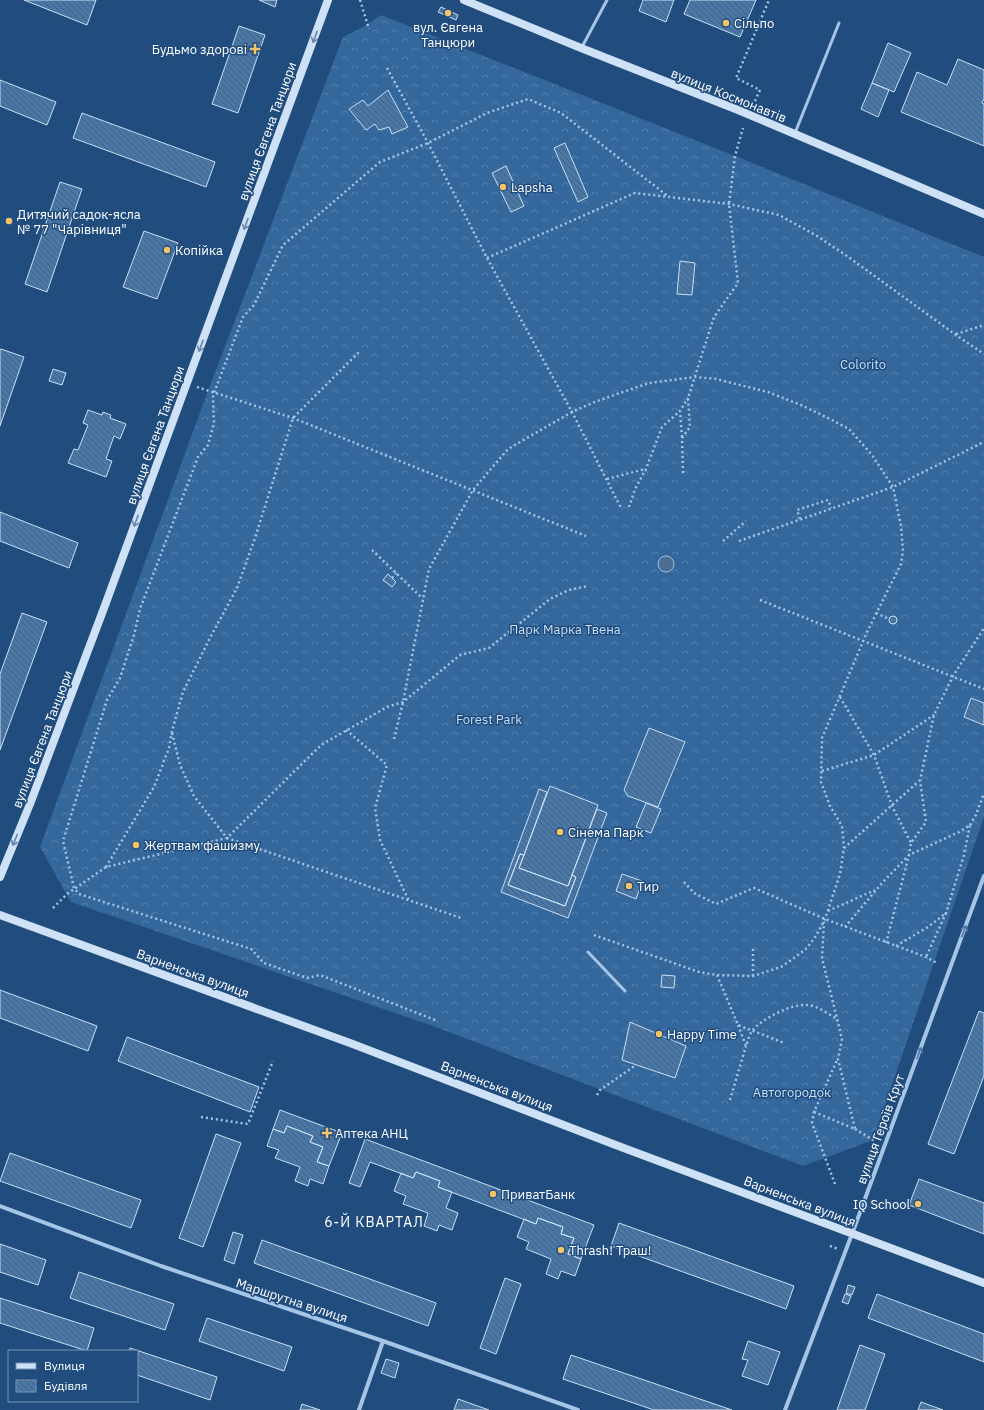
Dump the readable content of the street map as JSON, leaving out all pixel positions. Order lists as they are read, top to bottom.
{
  "streets": {
    "street": [
      "вулиця Космонавтів",
      "вулиця Євгена Танцюри",
      "Варненська вулиця",
      "вулиця Героїв Крут",
      "Маршрутна вулиця"
    ]
  },
  "crossings": [
    ["Варненська вулиця", "вулиця Героїв Крут"]
  ],
  "one_way": ["вулиця Євгена Танцюри", "вулиця Героїв Крут"],
  "districts": ["6-Й КВАРТАЛ"],
  "parks": [
    "Colorito",
    "Парк Марка Твена",
    "Forest Park",
    "Автогородок"
  ],
  "places": {
    "other": [
      "вул. Євгена Танцюри",
      "Сільпо",
      "Lapsha",
      "Дитячий садок-ясла № 77 \"Чарівниця\"",
      "Копійка",
      "Сінема Парк",
      "Жертвам фашизму",
      "Тир",
      "Happy Time",
      "ПриватБанк",
      "IQ School",
      "Thrash! Траш!"
    ],
    "health": ["Будьмо здорові", "Аптека АНЦ"]
  },
  "legend": ["Вулиця", "Будівля"]
}
